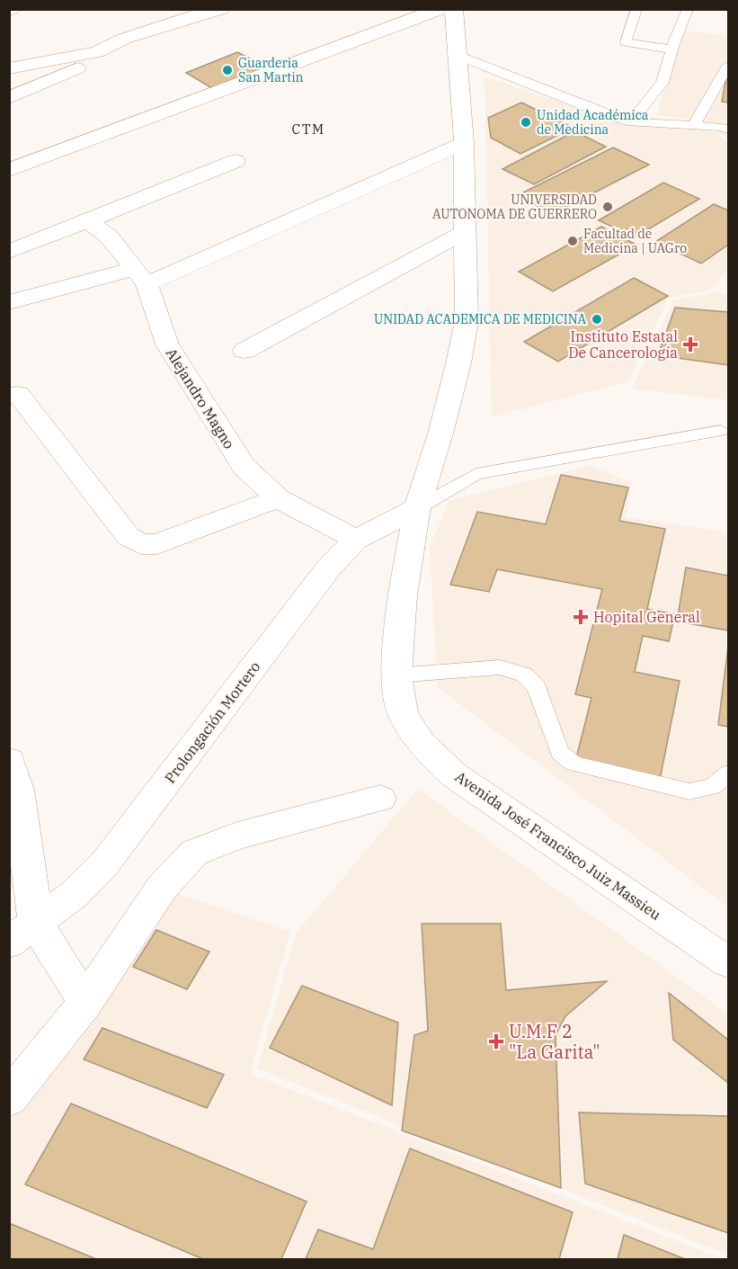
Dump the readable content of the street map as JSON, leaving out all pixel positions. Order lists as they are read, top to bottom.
{
  "streets": {
    "street": ["Alejandro Magno", "Prolongación Mortero", "Avenida José Francisco Juiz Massieu"]
  },
  "crossings": [
    ["Alejandro Magno", "Prolongación Mortero"],
    ["Prolongación Mortero", "Avenida José Francisco Juiz Massieu"]
  ],
  "districts": ["CTM"],
  "places": {
    "other": [
      "Guarderia San Martin",
      "Unidad Académica de Medicina",
      "UNIVERSIDAD AUTONOMA DE GUERRERO",
      "Facultad de Medicina | UAGro",
      "UNIDAD ACADEMICA DE MEDICINA"
    ],
    "health": ["Instituto Estatal De Cancerología", "Hopital General", "U.M.F 2 \"La Garita\""]
  }
}
